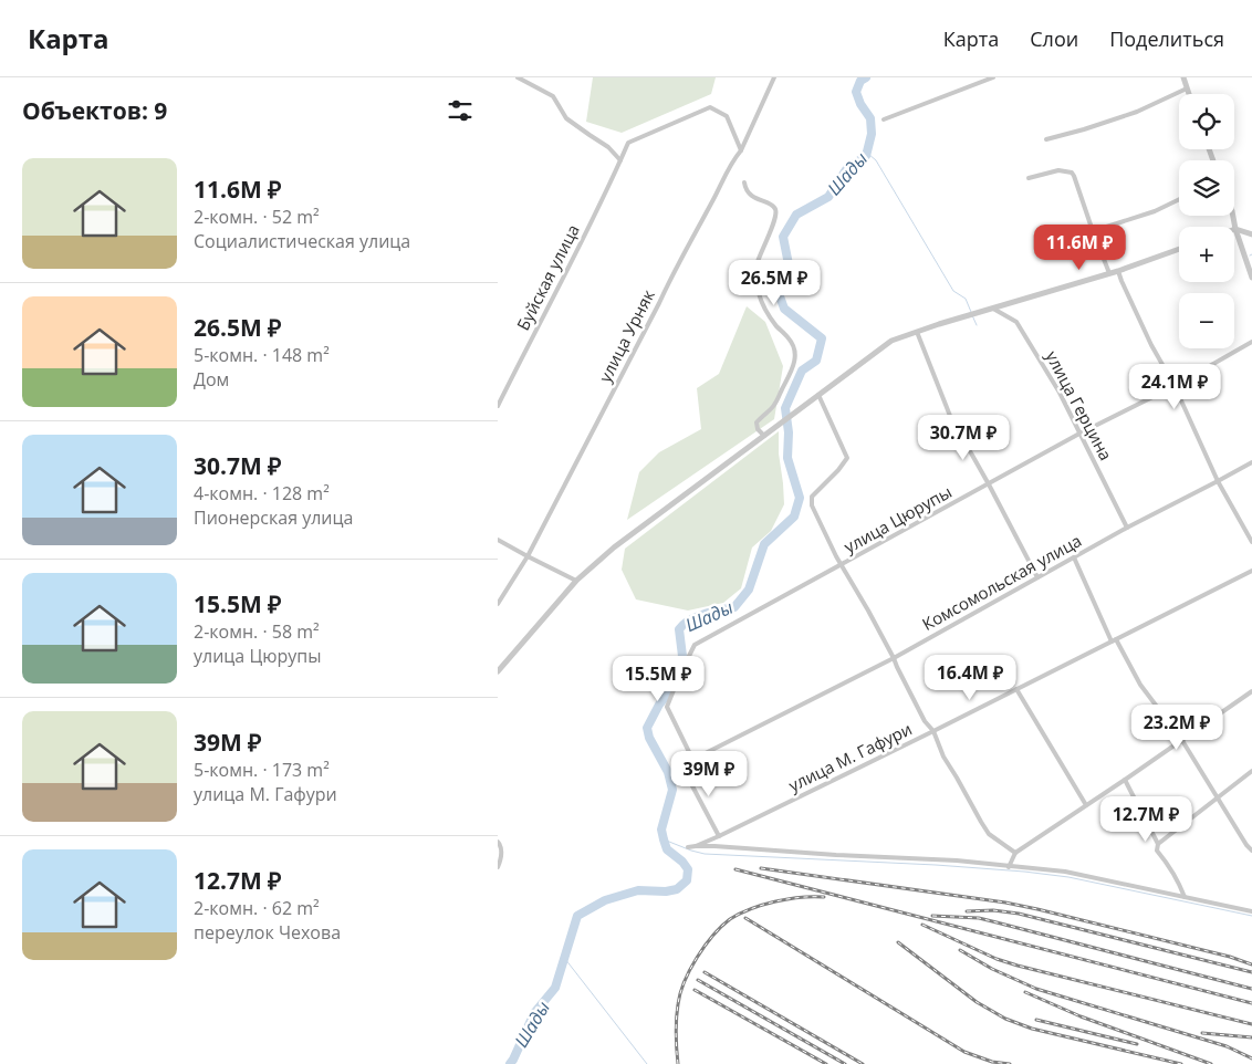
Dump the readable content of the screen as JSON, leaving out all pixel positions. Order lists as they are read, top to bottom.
{
  "streets": {
    "street": [
      "Буйская улица",
      "улица Урняк",
      "улица Герцина",
      "улица Цюрупы",
      "Комсомольская улица",
      "улица М. Гафури"
    ]
  },
  "crossings": [
    ["Буйская улица", "улица Урняк"],
    ["улица Герцина", "улица Цюрупы"],
    ["улица Герцина", "Комсомольская улица"],
    ["улица Цюрупы", "Комсомольская улица"]
  ],
  "water": ["Шады"],
  "page": {
    "header": "Карта",
    "nav": ["Карта", "Слои", "Поделиться"],
    "heading": "Объектов: 9",
    "map_buttons": ["+", "−"],
    "list": [
      {
        "name": "11.6M ₽",
        "note": "2-комн. · 52 m² · Социалистическая улица"
      },
      {
        "name": "26.5M ₽",
        "note": "5-комн. · 148 m² · Дом"
      },
      {
        "name": "30.7M ₽",
        "note": "4-комн. · 128 m² · Пионерская улица"
      },
      {
        "name": "15.5M ₽",
        "note": "2-комн. · 58 m² · улица Цюрупы"
      },
      {
        "name": "39M ₽",
        "note": "5-комн. · 173 m² · улица М. Гафури"
      },
      {
        "name": "12.7M ₽",
        "note": "2-комн. · 62 m² · переулок Чехова"
      }
    ],
    "price": [
      "11.6M ₽",
      "26.5M ₽",
      "24.1M ₽",
      "30.7M ₽",
      "16.4M ₽",
      "15.5M ₽",
      "23.2M ₽",
      "39M ₽",
      "12.7M ₽"
    ]
  }
}
